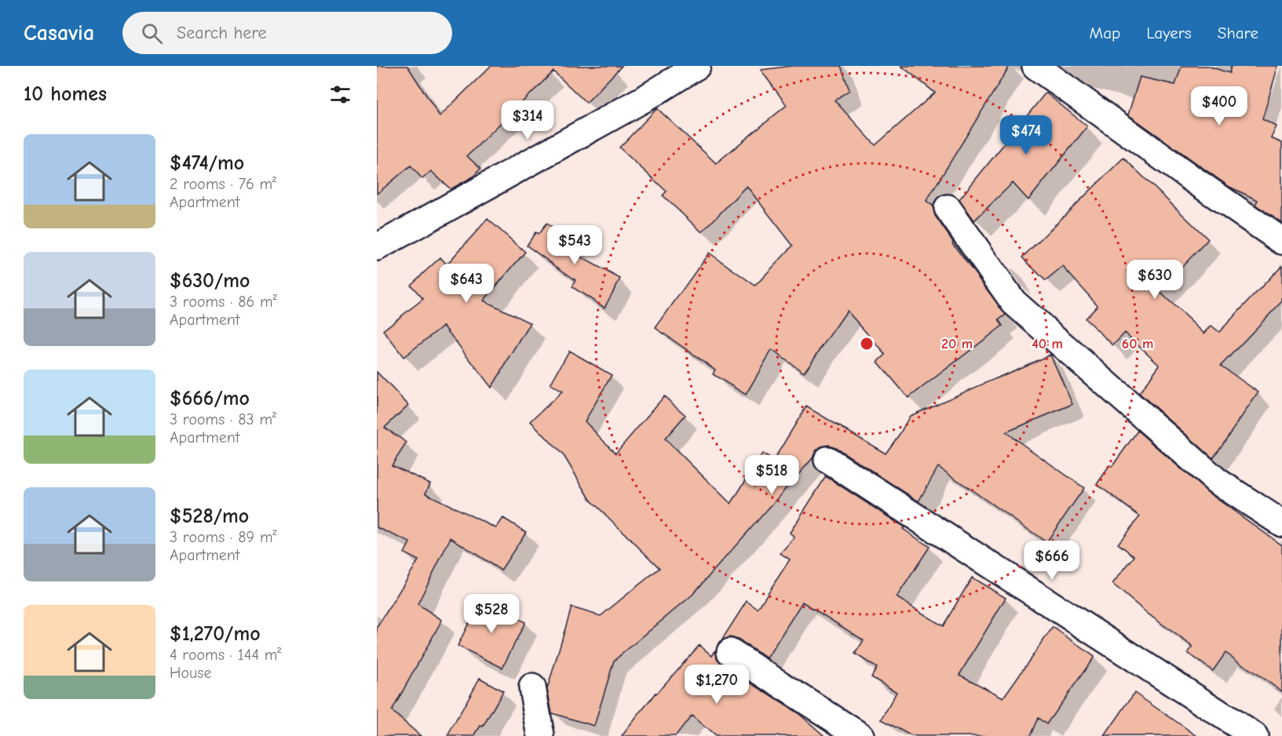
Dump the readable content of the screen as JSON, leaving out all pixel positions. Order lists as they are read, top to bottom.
{
  "page": {
    "header": "Casavia",
    "search": "Search here",
    "nav": ["Map", "Layers", "Share"],
    "heading": "10 homes",
    "price": [
      "$400",
      "$314",
      "$474",
      "$543",
      "$630",
      "$643",
      "$518",
      "$666",
      "$528",
      "$1,270"
    ],
    "list": [
      {
        "name": "$474/mo",
        "note": "2 rooms · 76 m² · Apartment"
      },
      {
        "name": "$630/mo",
        "note": "3 rooms · 86 m² · Apartment"
      },
      {
        "name": "$666/mo",
        "note": "3 rooms · 83 m² · Apartment"
      },
      {
        "name": "$528/mo",
        "note": "3 rooms · 89 m² · Apartment"
      },
      {
        "name": "$1,270/mo",
        "note": "4 rooms · 144 m² · House"
      }
    ]
  },
  "rings": ["20 m", "40 m", "60 m"]
}
